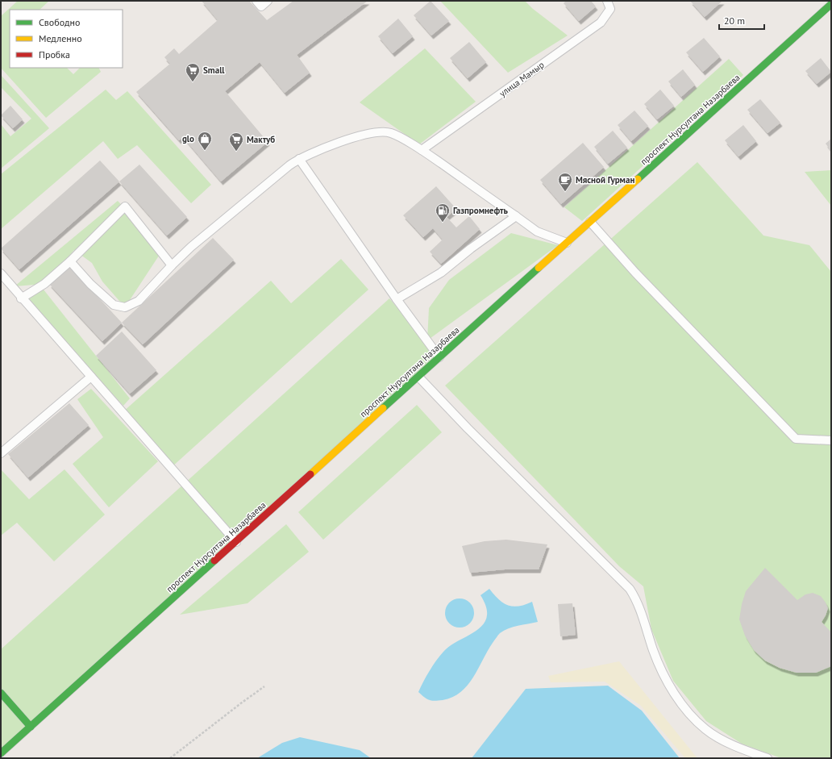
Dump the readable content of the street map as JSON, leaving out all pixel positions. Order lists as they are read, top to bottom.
{
  "streets": {
    "main road": ["проспект Нурсултана Назарбаева"],
    "lane": ["улица Мамыр"]
  },
  "places": {
    "supermarket": ["Small", "Мактуб"],
    "shop": ["glo"],
    "cafe": ["Мясной Гурман"],
    "fuel station": ["Газпромнефть"]
  },
  "legend": ["Свободно", "Медленно", "Пробка"],
  "scale_bar": "20 m"
}
